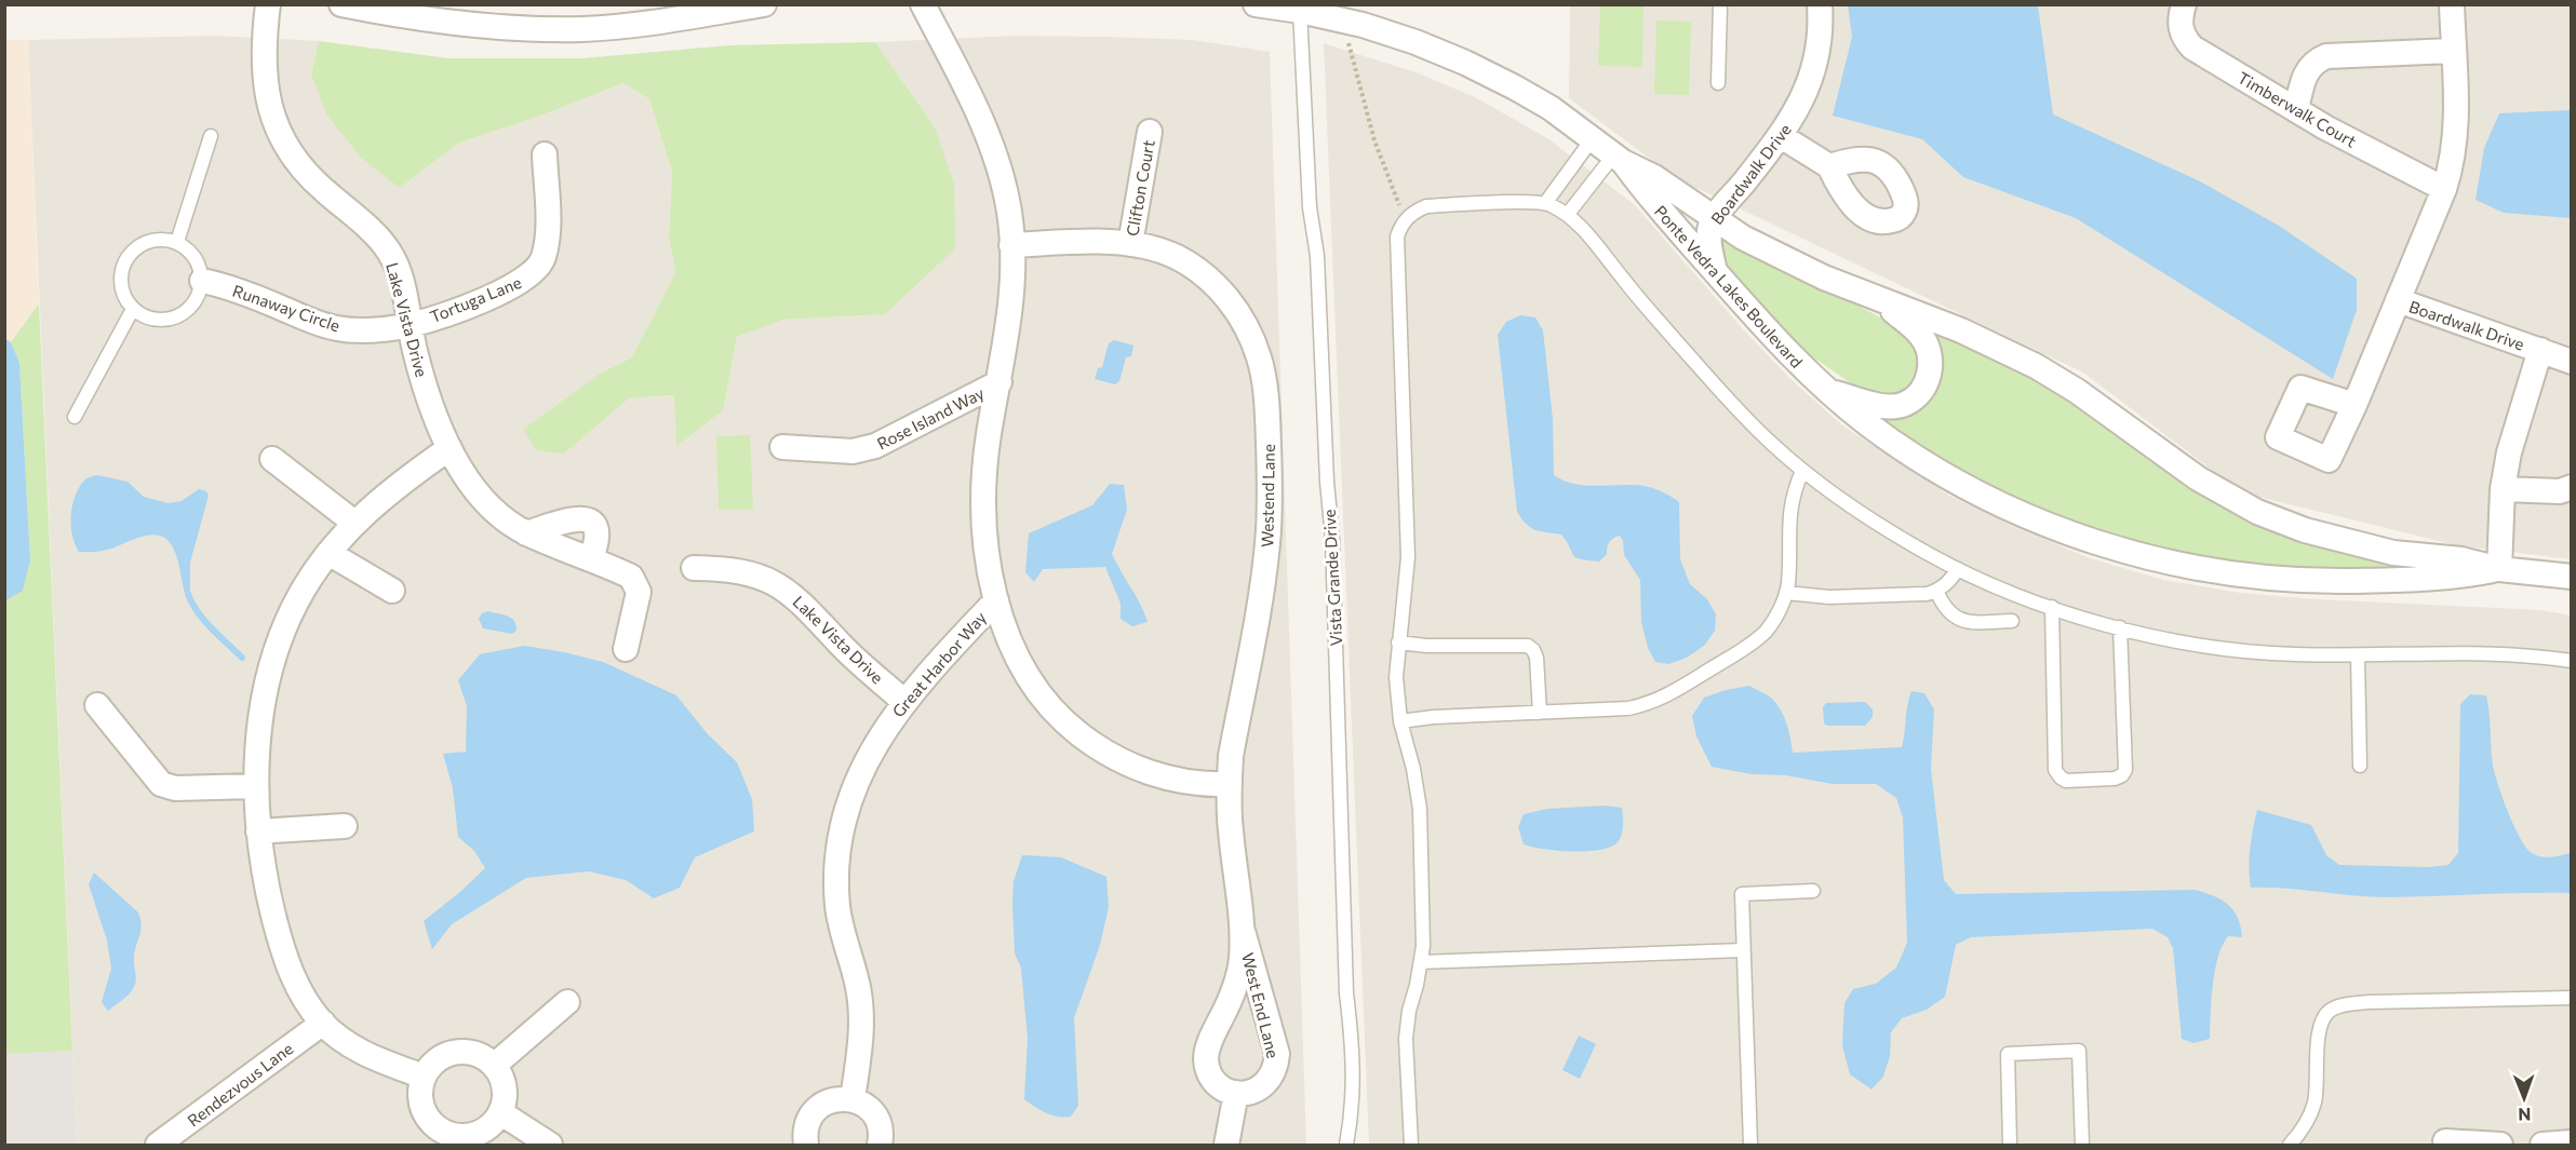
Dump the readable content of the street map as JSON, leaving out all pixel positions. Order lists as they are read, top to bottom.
{
  "streets": {
    "street": [
      "Timberwalk Court",
      "Boardwalk Drive",
      "Clifton Court",
      "Ponte Vedra Lakes Boulevard",
      "Tortuga Lane",
      "Runaway Circle",
      "Lake Vista Drive",
      "Rose Island Way",
      "Westend Lane",
      "Great Harbor Way",
      "West End Lane",
      "Rendezvous Lane"
    ],
    "lane": ["Vista Grande Drive"]
  },
  "crossings": [
    ["Timberwalk Court", "Boardwalk Drive"],
    ["Boardwalk Drive", "Ponte Vedra Lakes Boulevard"],
    ["Clifton Court", "Westend Lane"],
    ["Ponte Vedra Lakes Boulevard", "Vista Grande Drive"],
    ["Tortuga Lane", "Runaway Circle"],
    ["Tortuga Lane", "Lake Vista Drive"],
    ["Runaway Circle", "Lake Vista Drive"],
    ["Lake Vista Drive", "Great Harbor Way"],
    ["Rose Island Way", "Great Harbor Way"],
    ["Westend Lane", "Great Harbor Way"],
    ["Westend Lane", "West End Lane"]
  ],
  "north": "bottom"
}
